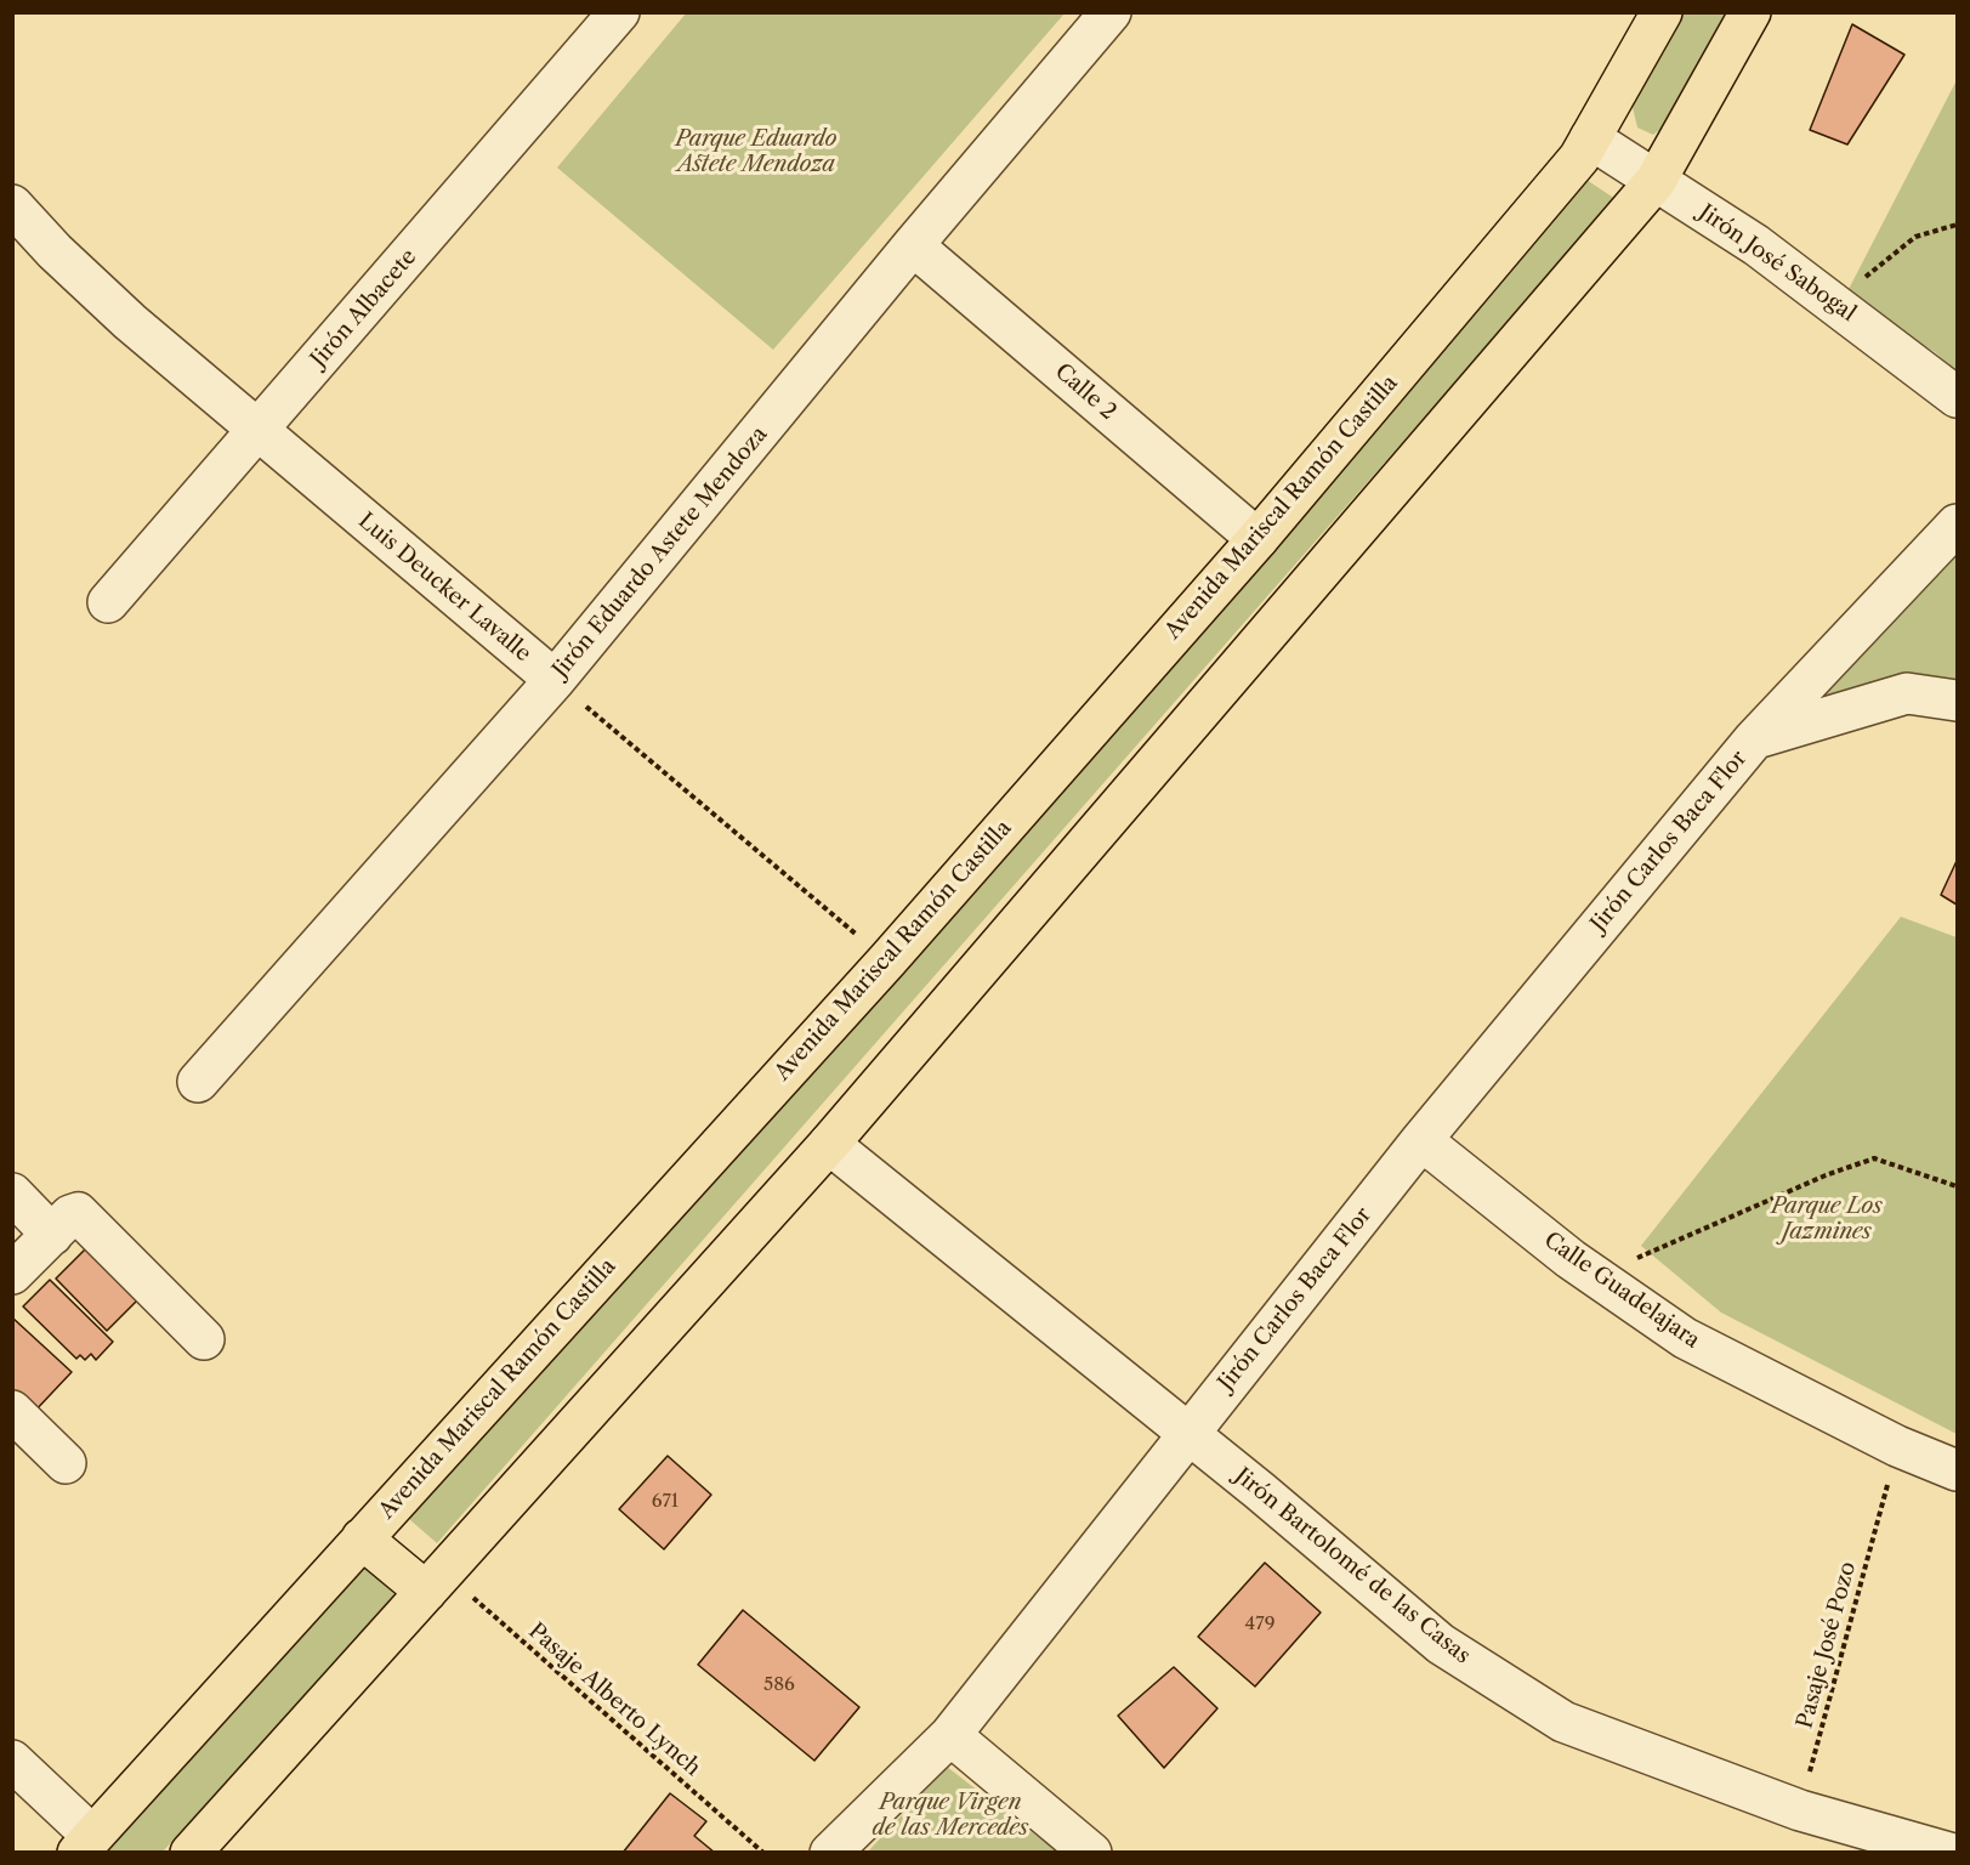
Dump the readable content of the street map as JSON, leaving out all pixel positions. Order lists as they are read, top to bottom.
{
  "streets": {
    "main road": ["Avenida Mariscal Ramón Castilla"],
    "street": [
      "Jirón José Sabogal",
      "Jirón Albacete",
      "Calle 2",
      "Jirón Eduardo Astete Mendoza",
      "Luis Deucker Lavalle",
      "Jirón Carlos Baca Flor",
      "Calle Guadelajara",
      "Jirón Bartolomé de las Casas"
    ],
    "path": ["Pasaje José Pozo", "Pasaje Alberto Lynch"]
  },
  "crossings": [
    ["Jirón José Sabogal", "Avenida Mariscal Ramón Castilla"],
    ["Jirón Albacete", "Luis Deucker Lavalle"],
    ["Calle 2", "Avenida Mariscal Ramón Castilla"],
    ["Calle 2", "Jirón Eduardo Astete Mendoza"],
    ["Jirón Eduardo Astete Mendoza", "Luis Deucker Lavalle"],
    ["Jirón Carlos Baca Flor", "Calle Guadelajara"],
    ["Jirón Carlos Baca Flor", "Jirón Bartolomé de las Casas"],
    ["Calle Guadelajara", "Pasaje José Pozo"],
    ["Jirón Bartolomé de las Casas", "Pasaje José Pozo"]
  ],
  "parks": ["Parque Eduardo Astete Mendoza", "Parque Los Jazmines", "Parque Virgen de las Mercedes"],
  "house_numbers": ["671", "479", "586"]
}
